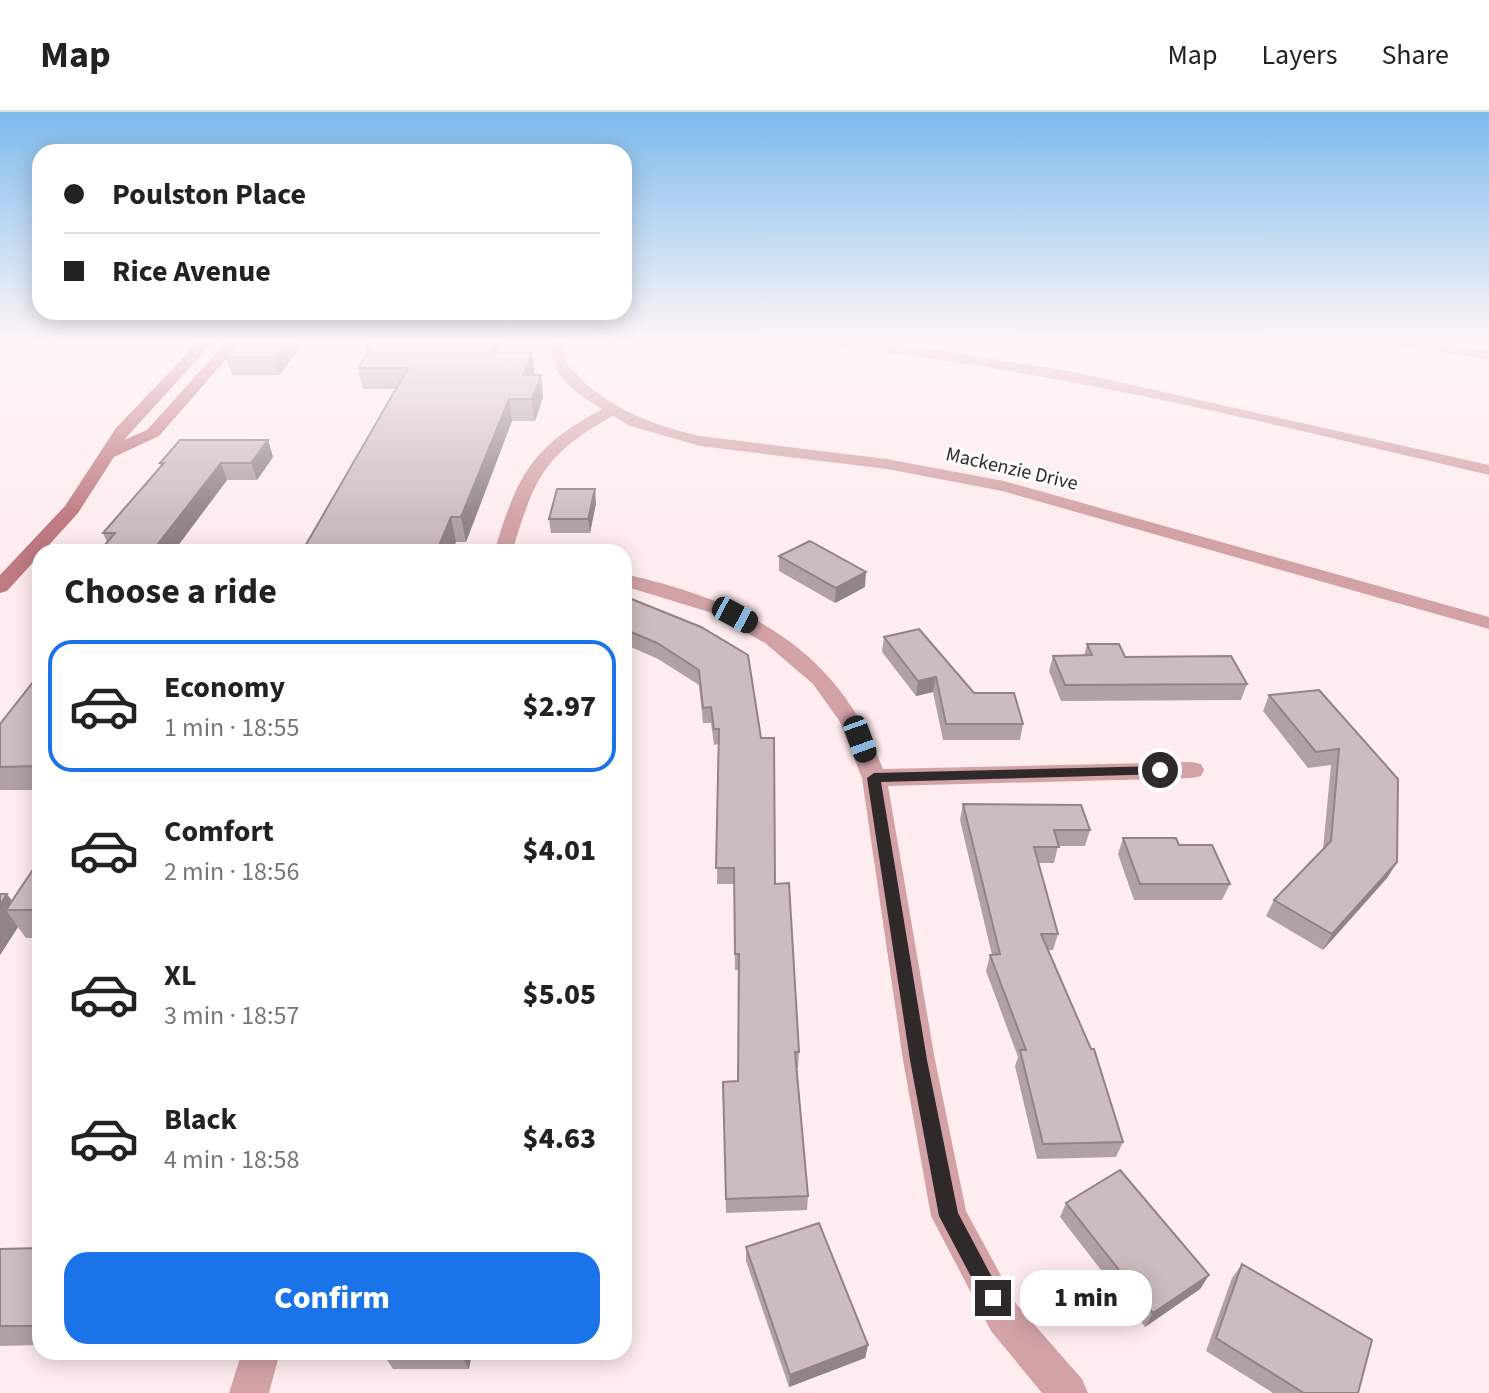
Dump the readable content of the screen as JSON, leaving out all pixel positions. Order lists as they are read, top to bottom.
{
  "streets": {
    "street": ["Mackenzie Drive"]
  },
  "page": {
    "header": "Map",
    "nav": ["Map", "Layers", "Share"],
    "banner": ["Poulston Place", "Rice Avenue"],
    "heading": "Choose a ride",
    "list": [
      {
        "name": "Economy",
        "note": "1 min · 18:55",
        "value": "$2.97"
      },
      {
        "name": "Comfort",
        "note": "2 min · 18:56",
        "value": "$4.01"
      },
      {
        "name": "XL",
        "note": "3 min · 18:57",
        "value": "$5.05"
      },
      {
        "name": "Black",
        "note": "4 min · 18:58",
        "value": "$4.63"
      }
    ],
    "buttons": "Confirm",
    "bubble": "1 min"
  }
}
